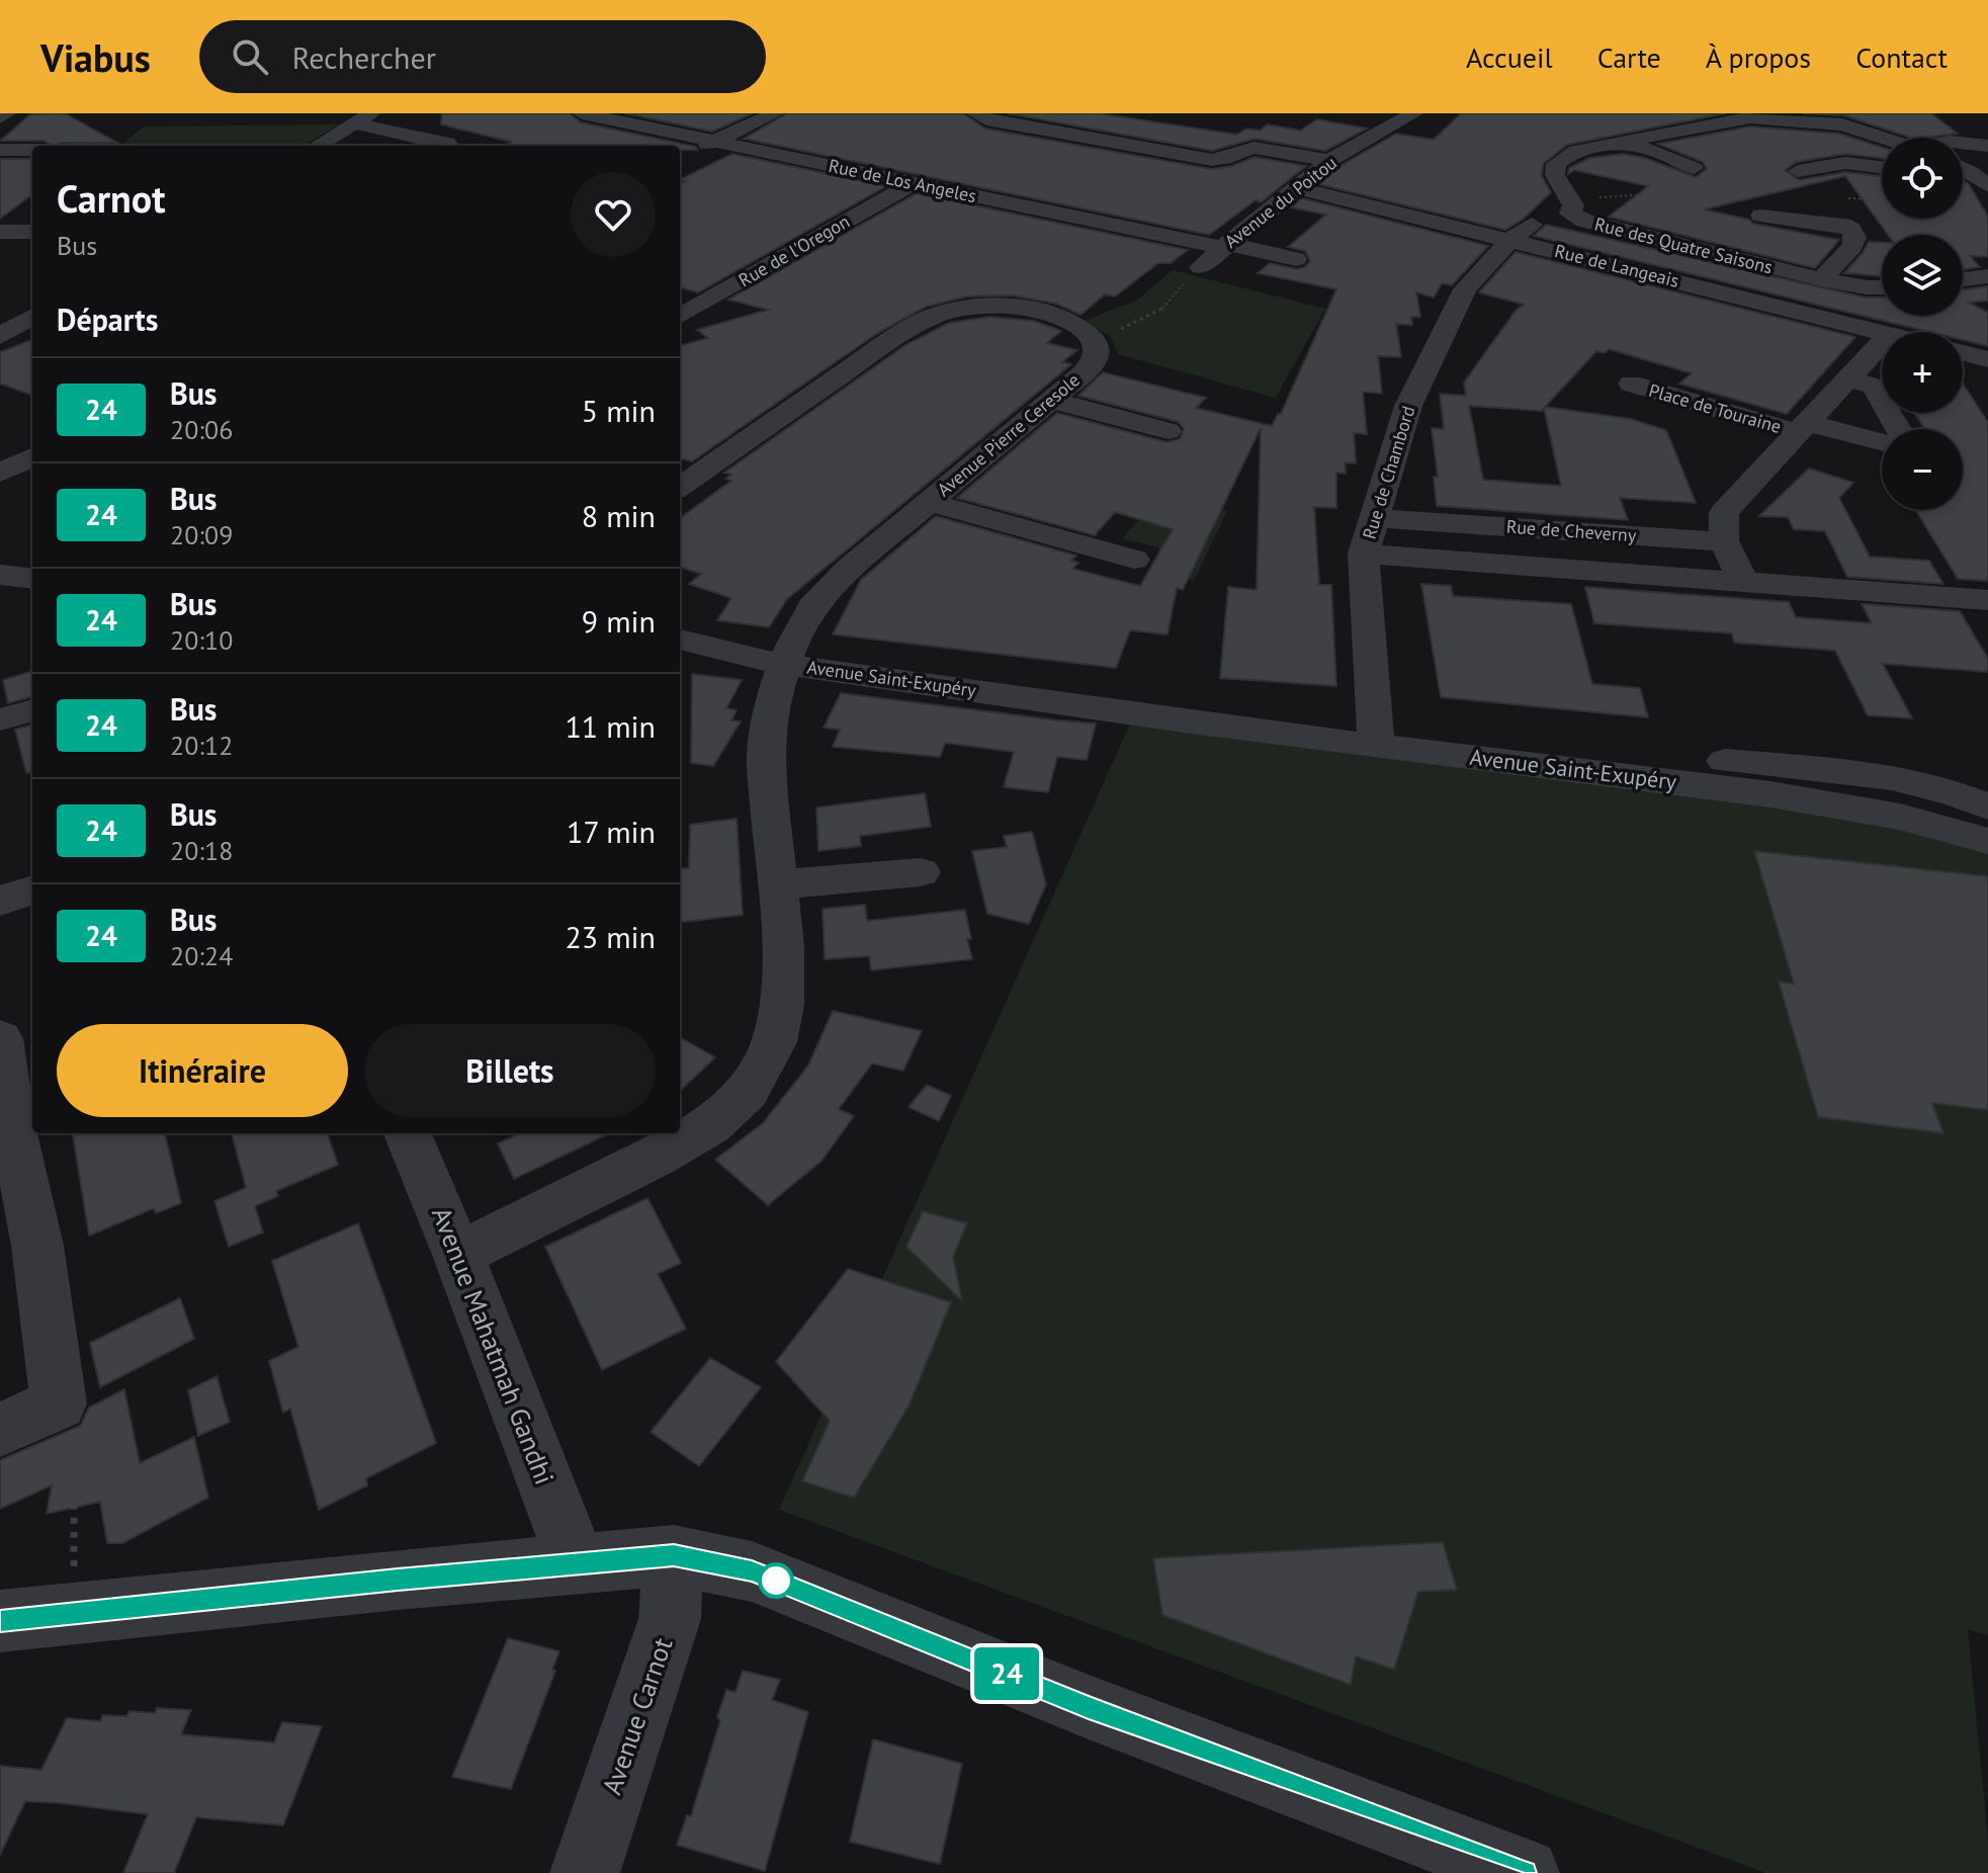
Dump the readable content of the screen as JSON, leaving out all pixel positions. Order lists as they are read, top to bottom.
{
  "streets": {
    "street": [
      "Rue de Los Angeles",
      "Avenue du Poitou",
      "Rue des Quatre Saisons",
      "Rue de l'Oregon",
      "Rue de Langeais",
      "Place de Touraine",
      "Avenue Pierre Ceresole",
      "Rue de Chambord",
      "Rue de Cheverny",
      "Avenue Saint-Exupéry",
      "Avenue Mahatmah Gandhi",
      "Avenue Carnot"
    ]
  },
  "crossings": [
    ["Rue de Los Angeles", "Avenue du Poitou"],
    ["Rue de Los Angeles", "Rue de l'Oregon"],
    ["Avenue du Poitou", "Rue de Langeais"],
    ["Rue des Quatre Saisons", "Rue de Chambord"],
    ["Rue de Langeais", "Rue de Chambord"],
    ["Avenue Pierre Ceresole", "Avenue Saint-Exupéry"],
    ["Avenue Pierre Ceresole", "Avenue Mahatmah Gandhi"],
    ["Rue de Chambord", "Rue de Cheverny"],
    ["Rue de Chambord", "Avenue Saint-Exupéry"]
  ],
  "lines": ["bus line 24"],
  "page": {
    "header": "Viabus",
    "search": "Rechercher",
    "nav": [
      "Accueil",
      "Carte",
      "À propos",
      "Contact"
    ],
    "on_map": "24",
    "map_buttons": ["+", "−"],
    "heading": [
      ["Carnot", "Bus"],
      "Départs"
    ],
    "list": [
      {
        "mark": "24",
        "name": "Bus",
        "note": "20:06",
        "value": "5 min"
      },
      {
        "mark": "24",
        "name": "Bus",
        "note": "20:09",
        "value": "8 min"
      },
      {
        "mark": "24",
        "name": "Bus",
        "note": "20:10",
        "value": "9 min"
      },
      {
        "mark": "24",
        "name": "Bus",
        "note": "20:12",
        "value": "11 min"
      },
      {
        "mark": "24",
        "name": "Bus",
        "note": "20:18",
        "value": "17 min"
      },
      {
        "mark": "24",
        "name": "Bus",
        "note": "20:24",
        "value": "23 min"
      }
    ],
    "buttons": ["Itinéraire", "Billets"]
  }
}
